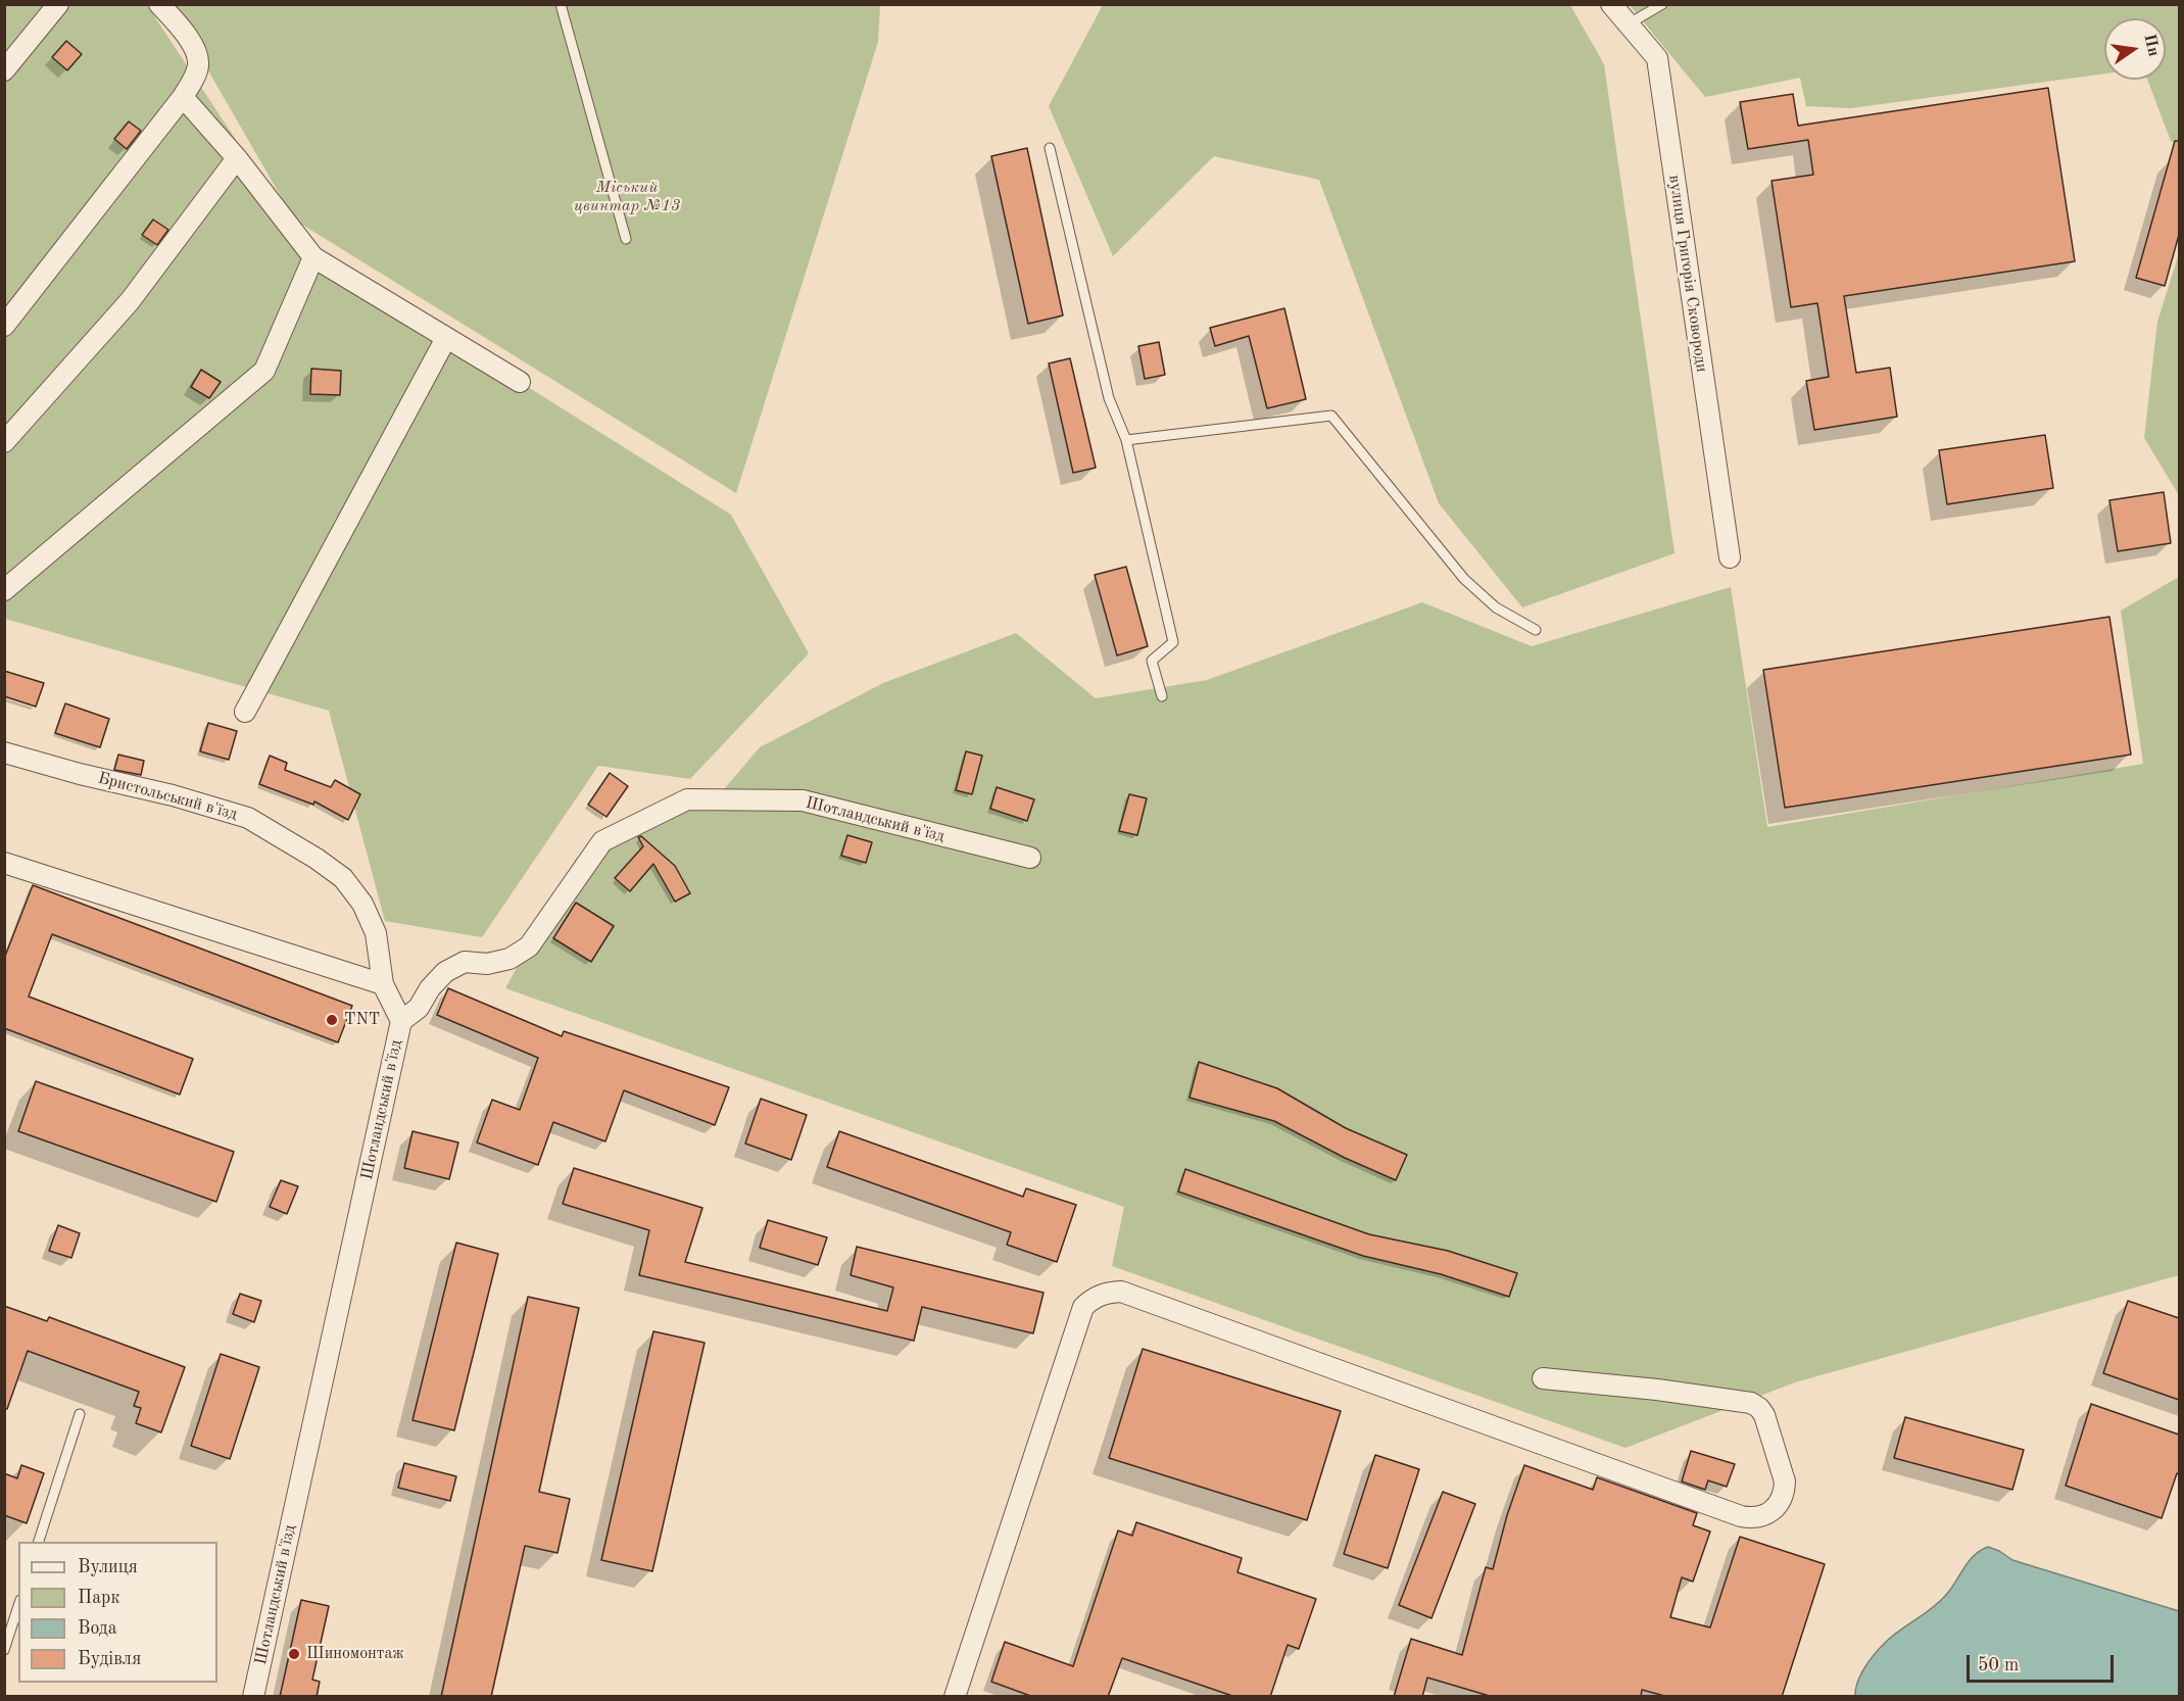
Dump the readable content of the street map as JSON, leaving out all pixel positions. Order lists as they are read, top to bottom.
{
  "streets": {
    "street": ["вулиця Григорія Сковороди", "Бристольський в'їзд", "Шотландський в'їзд"]
  },
  "crossings": [
    ["Бристольський в'їзд", "Шотландський в'їзд"]
  ],
  "parks": ["Міський цвинтар №13"],
  "places": ["TNT", "Шиномонтаж"],
  "legend": [
    "Вулиця",
    "Парк",
    "Вода",
    "Будівля"
  ],
  "scale_bar": "50 m",
  "north": "right"
}
